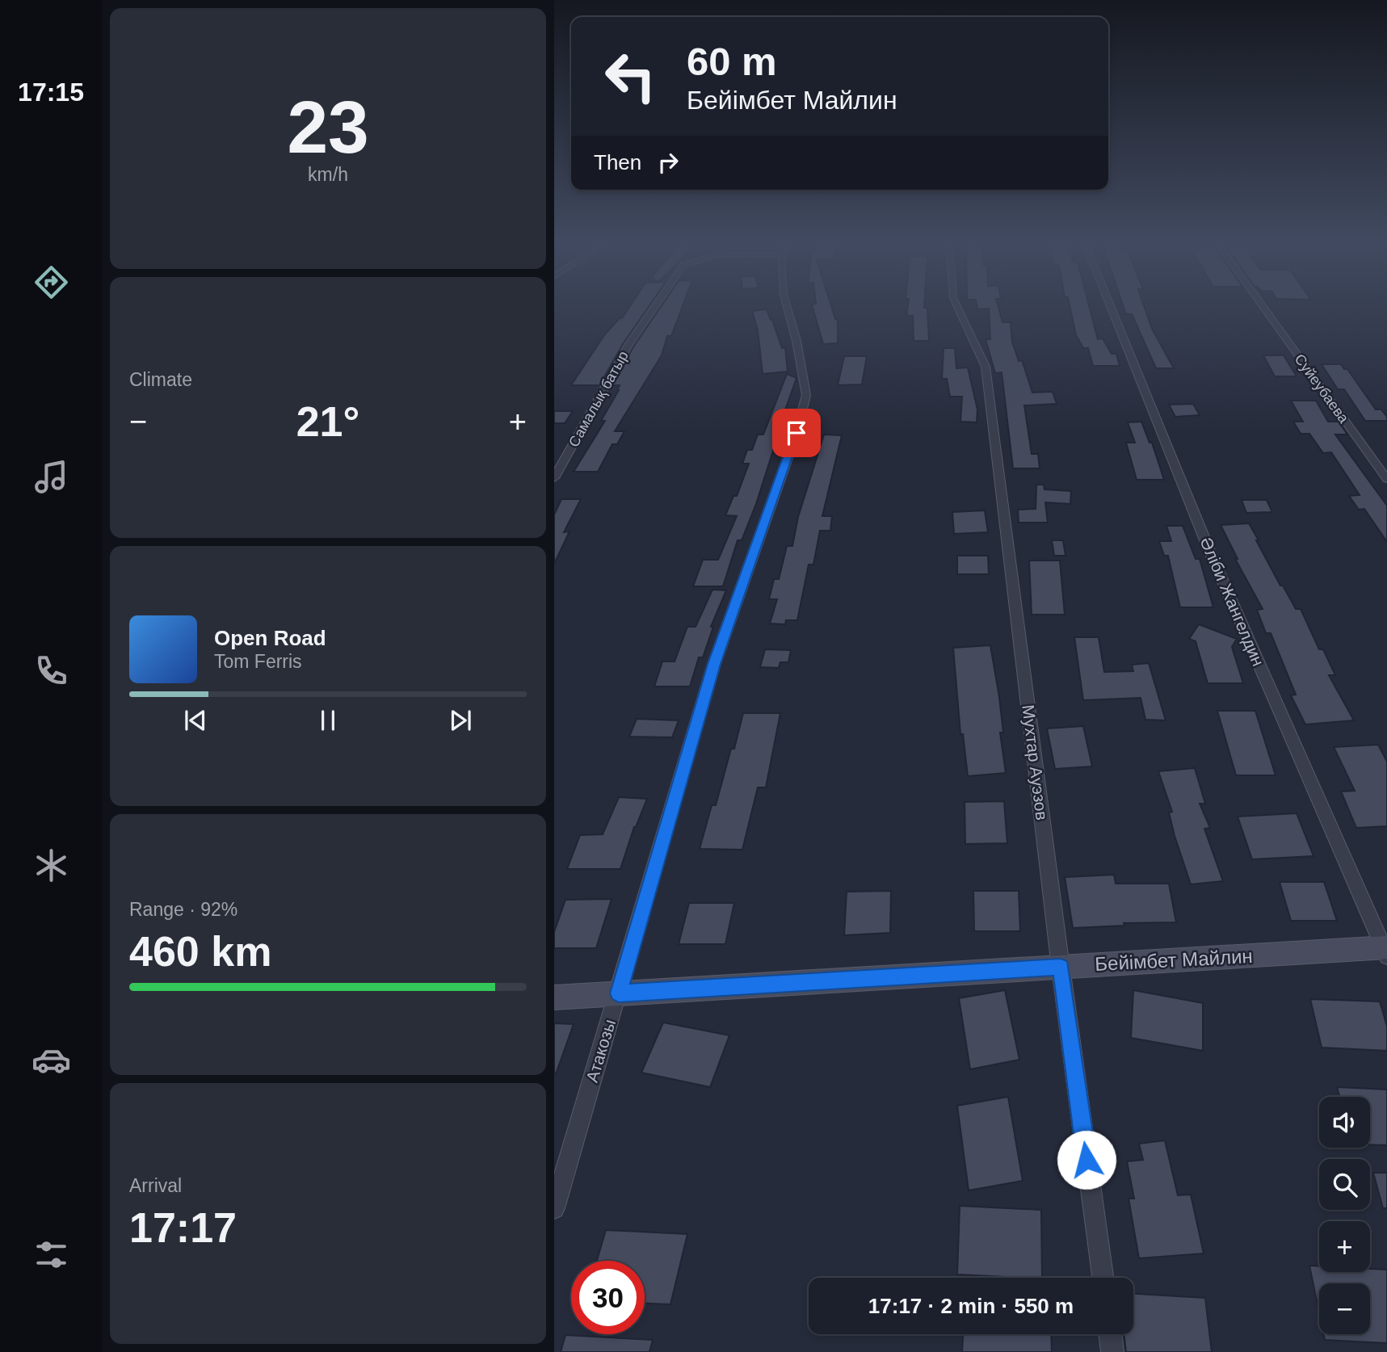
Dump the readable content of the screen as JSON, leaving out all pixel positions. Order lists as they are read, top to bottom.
{
  "streets": {
    "street": [
      "Суйеубаева",
      "Самалық батыр",
      "Әліби Жангелдин",
      "Мухтар Ауэзов",
      "Бейімбет Майлин",
      "Атакозы"
    ]
  },
  "crossings": [
    ["Әліби Жангелдин", "Бейімбет Майлин"],
    ["Мухтар Ауэзов", "Бейімбет Майлин"],
    ["Бейімбет Майлин", "Атакозы"]
  ],
  "page": {
    "tabs": "17:15",
    "tile": [
      ["23", "km/h"],
      "Climate",
      ["Range · 92%", "460 km"],
      ["Arrival", "17:17"]
    ],
    "turn": ["60 m", "Бейімбет Майлин"],
    "then": "Then",
    "heat": ["−", "21°", "+"],
    "song": ["Open Road", "Tom Ferris"],
    "map_buttons": ["+", "−"],
    "limit": "30",
    "trip": "17:17 · 2 min · 550 m"
  }
}
